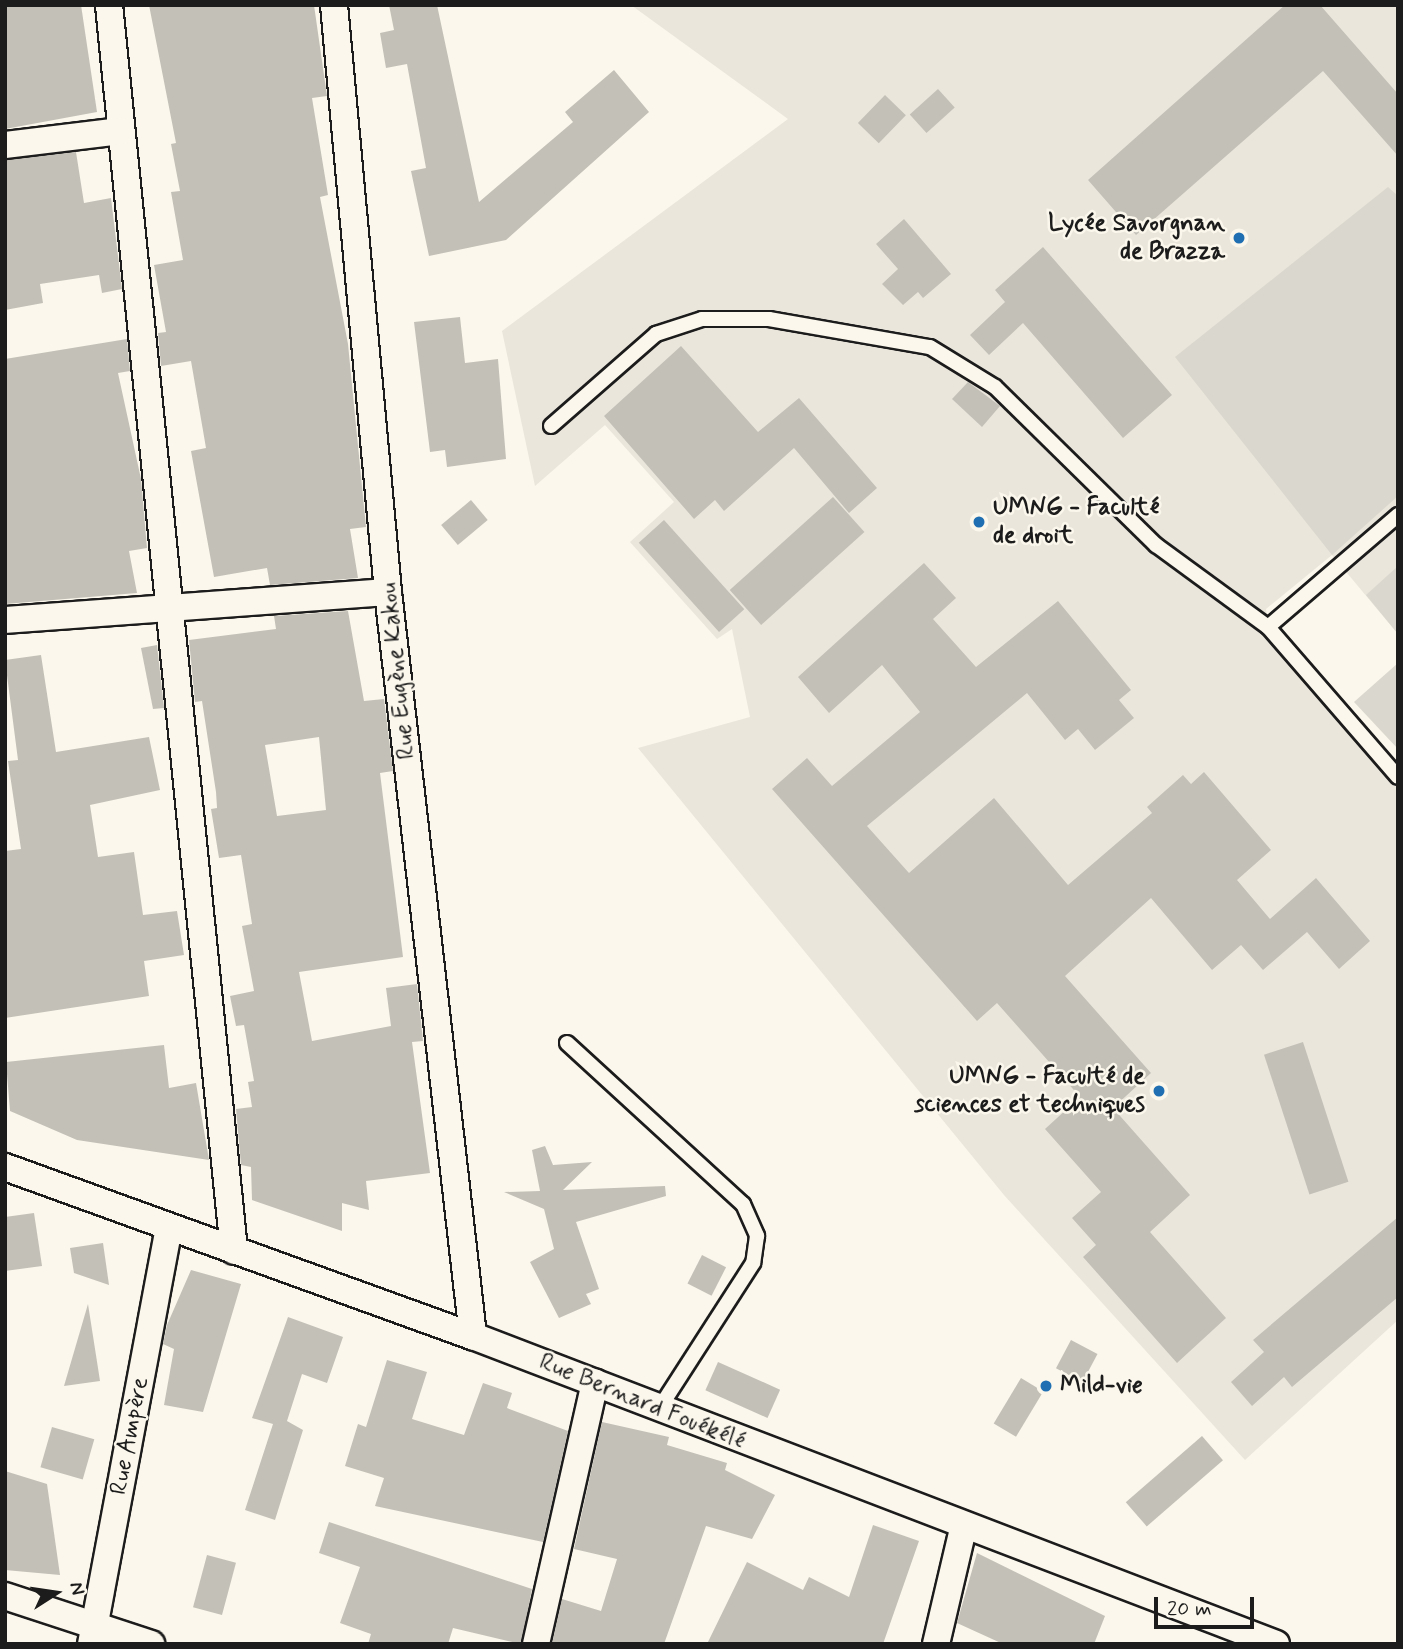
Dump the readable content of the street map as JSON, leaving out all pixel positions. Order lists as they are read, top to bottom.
{
  "streets": {
    "street": ["Rue Eugène Kakou", "Rue Bernard Fouékélé", "Rue Ampère"]
  },
  "crossings": [
    ["Rue Eugène Kakou", "Rue Bernard Fouékélé"],
    ["Rue Bernard Fouékélé", "Rue Ampère"]
  ],
  "places": [
    "Lycée Savorgnan de Brazza",
    "UMNG - Faculté de droit",
    "UMNG - Faculté de sciences et techniques",
    "Mild-vie"
  ],
  "scale_bar": "20 m",
  "north": "right"
}
